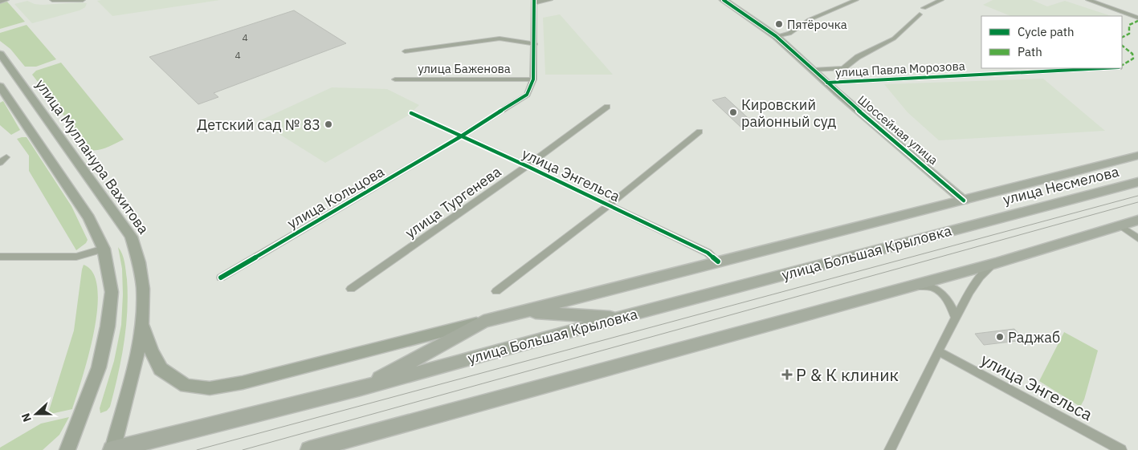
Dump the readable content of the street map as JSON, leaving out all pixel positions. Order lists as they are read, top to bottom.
{
  "streets": {
    "main road": [
      "Шоссейная улица",
      "улица Мулланура Вахитова",
      "улица Несмелова",
      "улица Большая Крыловка"
    ],
    "street": [
      "улица Баженова",
      "улица Павла Морозова",
      "улица Энгельса",
      "улица Кольцова",
      "улица Тургенева"
    ]
  },
  "crossings": [
    ["улица Баженова", "улица Кольцова"],
    ["улица Павла Морозова", "Шоссейная улица"],
    ["улица Мулланура Вахитова", "улица Большая Крыловка"],
    ["улица Энгельса", "улица Кольцова"],
    ["улица Энгельса", "улица Тургенева"],
    ["улица Несмелова", "улица Большая Крыловка"]
  ],
  "places": {
    "other": [
      "Пятёрочка",
      "Кировский районный суд",
      "Детский сад № 83",
      "Раджаб"
    ],
    "health": ["Р & К клиник"]
  },
  "house_numbers": ["4", "4"],
  "legend": ["Cycle path", "Path"],
  "north": "left"
}
